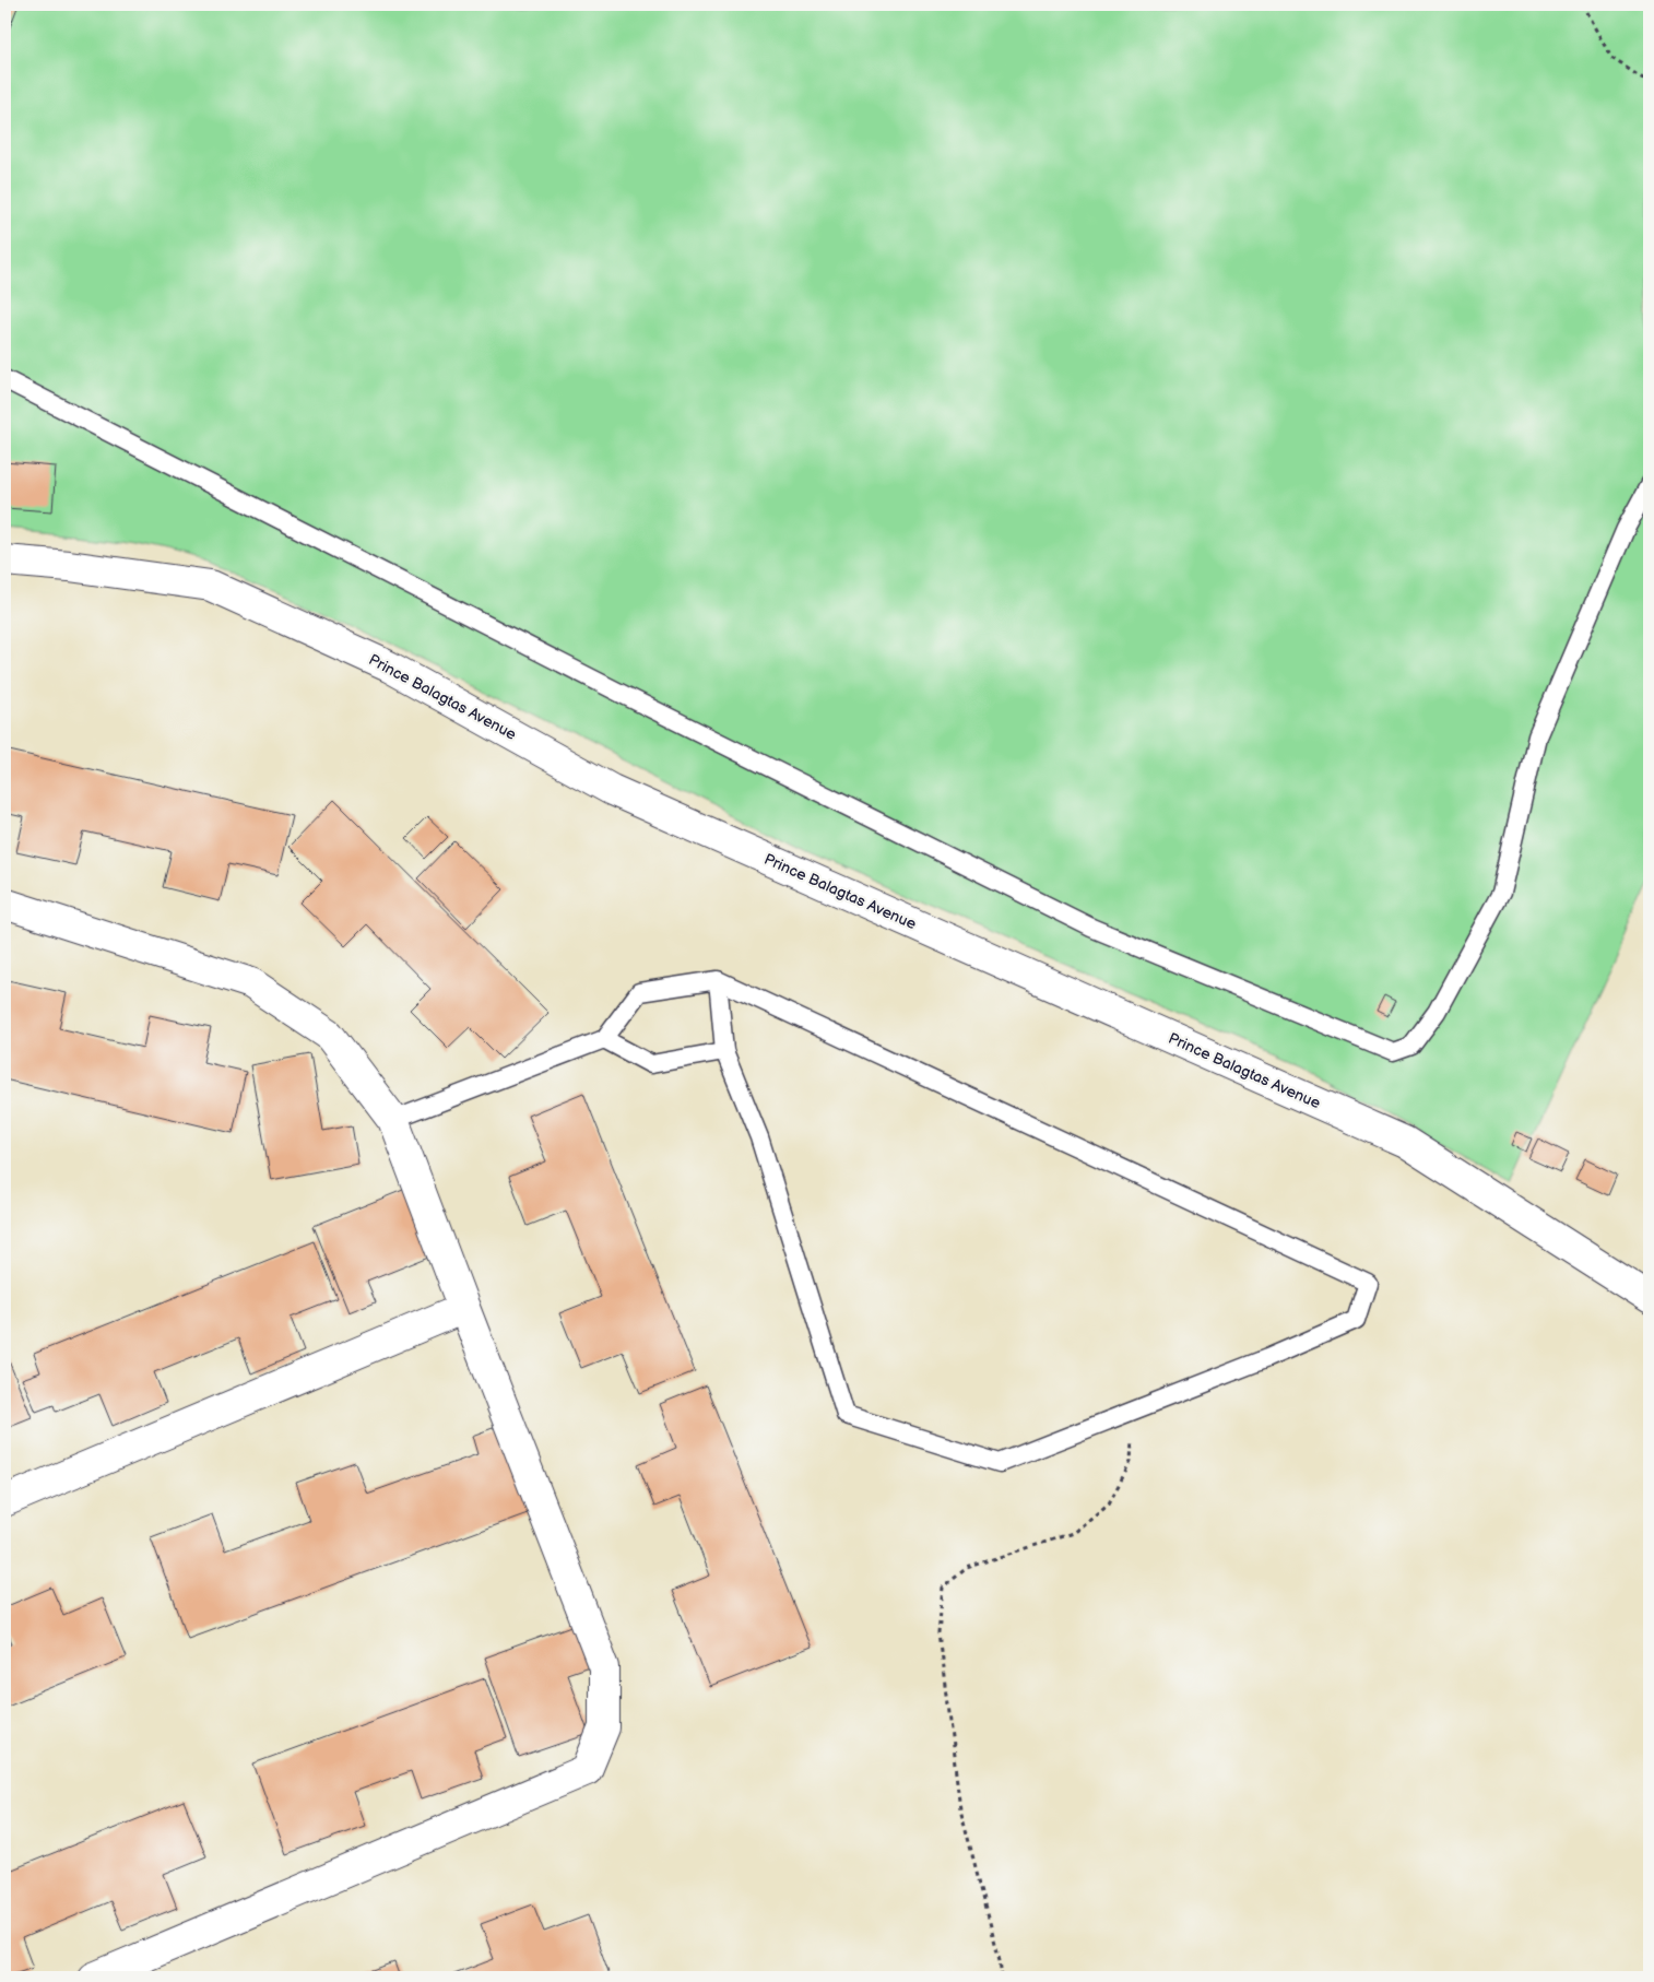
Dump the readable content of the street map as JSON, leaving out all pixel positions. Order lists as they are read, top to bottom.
{
  "streets": {
    "street": ["Prince Balagtas Avenue"]
  }
}
